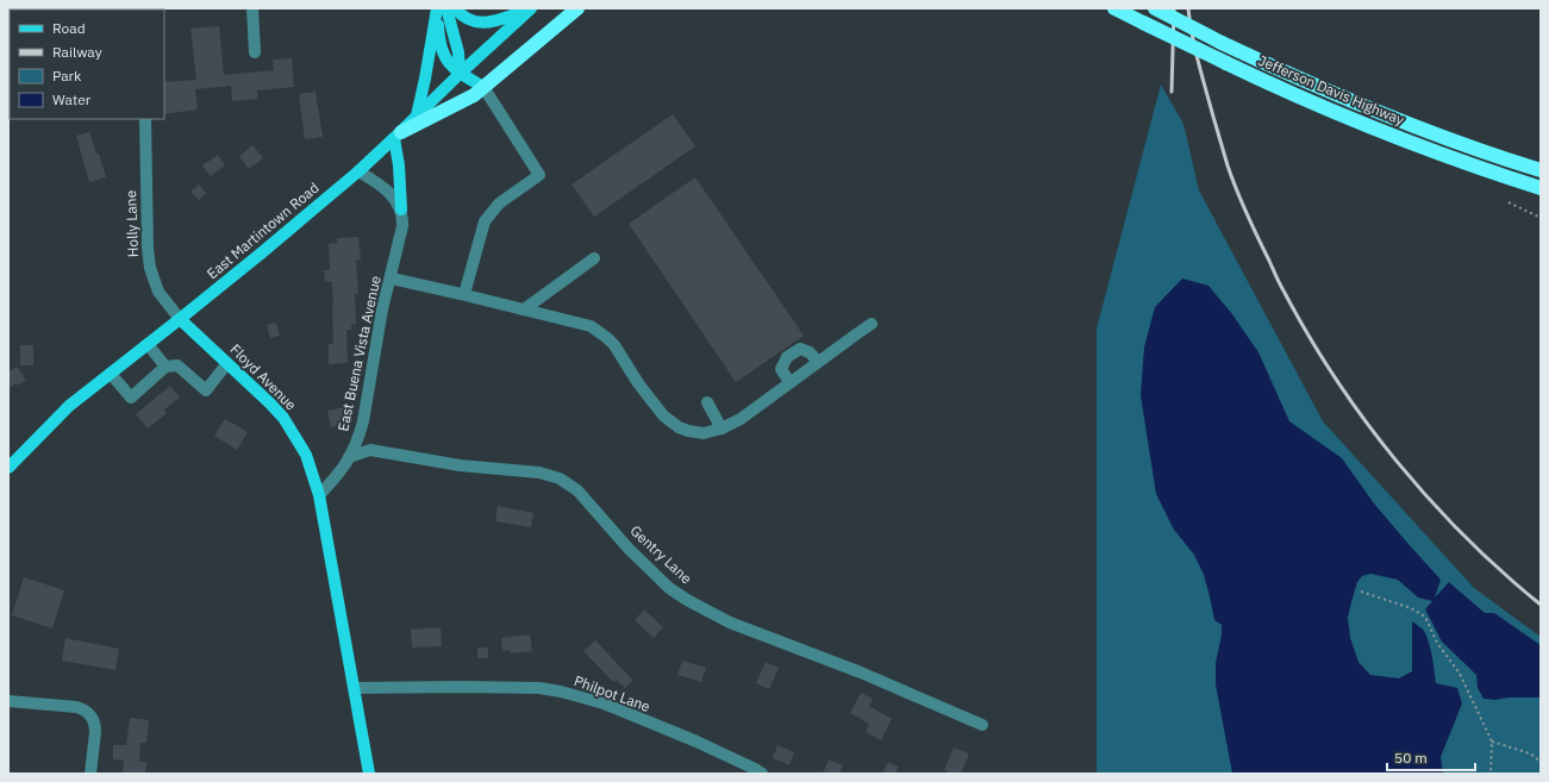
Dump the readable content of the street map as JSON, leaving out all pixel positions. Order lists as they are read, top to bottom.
{
  "streets": {
    "highway": ["Jefferson Davis Highway"],
    "main road": ["East Martintown Road", "Floyd Avenue"],
    "street": [
      "Holly Lane",
      "East Buena Vista Avenue",
      "Gentry Lane",
      "Philpot Lane"
    ]
  },
  "crossings": [
    ["Holly Lane", "East Martintown Road"],
    ["Holly Lane", "Floyd Avenue"],
    ["East Martintown Road", "Floyd Avenue"],
    ["East Buena Vista Avenue", "Floyd Avenue"],
    ["East Buena Vista Avenue", "Gentry Lane"]
  ],
  "legend": [
    "Road",
    "Railway",
    "Park",
    "Water"
  ],
  "scale_bar": "50 m"
}
